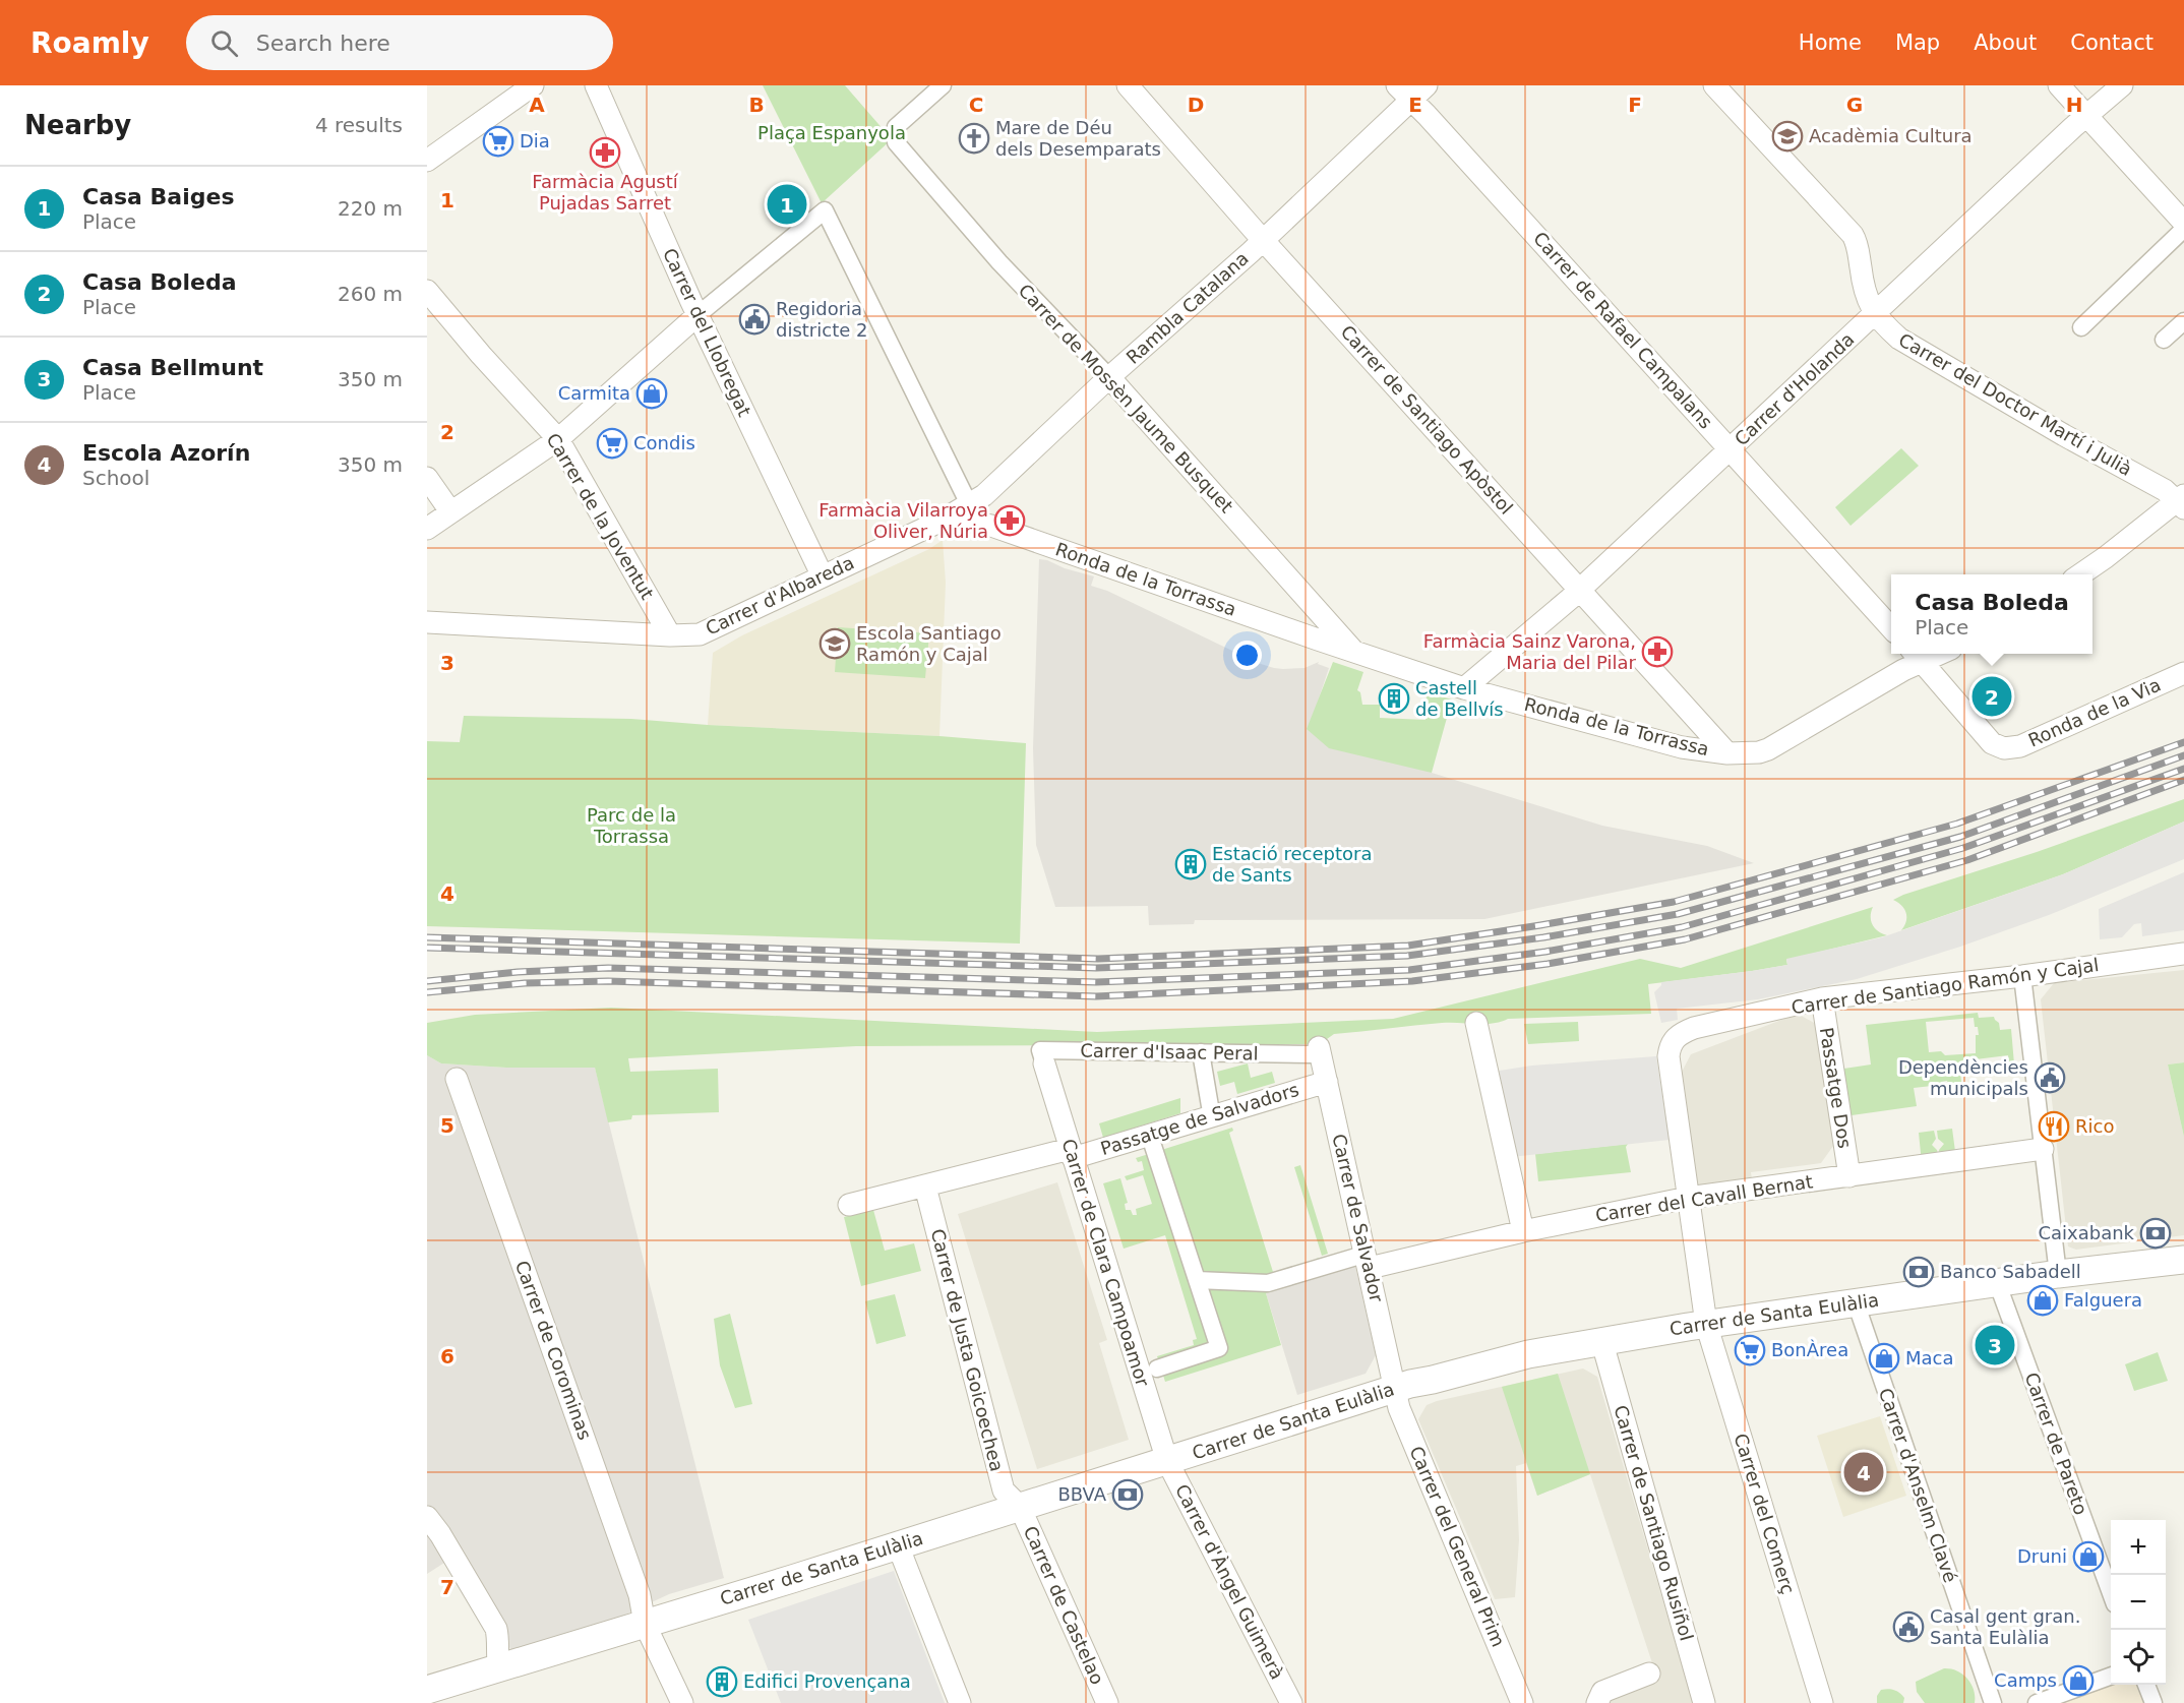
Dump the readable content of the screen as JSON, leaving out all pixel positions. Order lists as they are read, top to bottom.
{
  "streets": {
    "street": [
      "Rambla Catalana",
      "Carrer de Rafael Campalans",
      "Carrer del Llobregat",
      "Carrer d'Holanda",
      "Carrer de Mossèn Jaume Busquet",
      "Carrer del Doctor Martí i Julià",
      "Carrer de Santiago Apòstol",
      "Carrer de la Joventut",
      "Ronda de la Torrassa",
      "Carrer d'Albareda",
      "Ronda de la Via",
      "Carrer de Santiago Ramón y Cajal",
      "Carrer d'Isaac Peral",
      "Passatge Dos",
      "Passatge de Salvadors",
      "Carrer del Cavall Bernat",
      "Carrer de Salvador",
      "Carrer de Clara Campoamor",
      "Carrer de Santa Eulàlia",
      "Carrer de Corominas",
      "Carrer de Justa Goicoechea",
      "Carrer de Pareto",
      "Carrer d'Anselm Clavé",
      "Carrer del Comerç",
      "Carrer de Santiago Rusiñol",
      "Carrer del General Prim",
      "Carrer d'Àngel Guimerà",
      "Carrer de Castelao"
    ]
  },
  "crossings": [
    ["Rambla Catalana", "Carrer de Rafael Campalans"],
    ["Rambla Catalana", "Carrer de Mossèn Jaume Busquet"],
    ["Rambla Catalana", "Carrer de Santiago Apòstol"],
    ["Rambla Catalana", "Ronda de la Torrassa"],
    ["Rambla Catalana", "Carrer d'Albareda"],
    ["Carrer de Rafael Campalans", "Carrer d'Holanda"],
    ["Carrer del Llobregat", "Carrer d'Albareda"],
    ["Carrer d'Holanda", "Carrer del Doctor Martí i Julià"],
    ["Carrer d'Holanda", "Carrer de Santiago Apòstol"],
    ["Carrer d'Holanda", "Ronda de la Torrassa"],
    ["Carrer de Mossèn Jaume Busquet", "Ronda de la Torrassa"],
    ["Carrer de Santiago Apòstol", "Ronda de la Torrassa"],
    ["Carrer de la Joventut", "Carrer d'Albareda"],
    ["Ronda de la Torrassa", "Carrer d'Albareda"],
    ["Ronda de la Torrassa", "Ronda de la Via"],
    ["Carrer de Santiago Ramón y Cajal", "Passatge Dos"],
    ["Carrer de Santiago Ramón y Cajal", "Carrer del Comerç"],
    ["Carrer d'Isaac Peral", "Passatge de Salvadors"],
    ["Carrer d'Isaac Peral", "Carrer de Salvador"],
    ["Carrer d'Isaac Peral", "Carrer de Clara Campoamor"],
    ["Passatge Dos", "Carrer del Cavall Bernat"],
    ["Passatge de Salvadors", "Carrer de Salvador"],
    ["Passatge de Salvadors", "Carrer de Clara Campoamor"],
    ["Passatge de Salvadors", "Carrer de Justa Goicoechea"],
    ["Carrer del Cavall Bernat", "Carrer de Salvador"],
    ["Carrer del Cavall Bernat", "Carrer del Comerç"],
    ["Carrer de Salvador", "Carrer de Santa Eulàlia"],
    ["Carrer de Salvador", "Carrer del General Prim"],
    ["Carrer de Clara Campoamor", "Carrer de Santa Eulàlia"],
    ["Carrer de Clara Campoamor", "Carrer d'Àngel Guimerà"],
    ["Carrer de Santa Eulàlia", "Carrer de Corominas"],
    ["Carrer de Santa Eulàlia", "Carrer de Justa Goicoechea"],
    ["Carrer de Santa Eulàlia", "Carrer de Pareto"],
    ["Carrer de Santa Eulàlia", "Carrer d'Anselm Clavé"],
    ["Carrer de Santa Eulàlia", "Carrer del Comerç"],
    ["Carrer de Santa Eulàlia", "Carrer de Santiago Rusiñol"],
    ["Carrer de Santa Eulàlia", "Carrer del General Prim"],
    ["Carrer de Santa Eulàlia", "Carrer d'Àngel Guimerà"],
    ["Carrer de Santa Eulàlia", "Carrer de Castelao"],
    ["Carrer de Justa Goicoechea", "Carrer de Castelao"]
  ],
  "parks": ["Plaça Espanyola", "Parc de la Torrassa"],
  "places": {
    "school or university": ["Acadèmia Cultura", "Escola Santiago Ramón y Cajal"],
    "church": ["Mare de Déu dels Desemparats"],
    "supermarket": ["Dia", "Condis", "BonÀrea"],
    "pharmacy": ["Farmàcia Agustí Pujadas Sarret", "Farmàcia Vilarroya Oliver, Núria", "Farmàcia Sainz Varona, Maria del Pilar"],
    "public building": ["Regidoria districte 2", "Dependències municipals", "Casal gent gran. Santa Eulàlia"],
    "shop": [
      "Carmita",
      "Falguera",
      "Maca",
      "Druni",
      "Camps"
    ],
    "building": ["Castell de Bellvís", "Estació receptora de Sants", "Edifici Provençana"],
    "restaurant": ["Rico"],
    "bank": ["Caixabank", "Banco Sabadell", "BBVA"]
  },
  "page": {
    "header": "Roamly",
    "search": "Search here",
    "nav": [
      "Home",
      "Map",
      "About",
      "Contact"
    ],
    "heading": ["Nearby", "4 results"],
    "list": [
      {
        "mark": "1",
        "name": "Casa Baiges",
        "note": "Place",
        "value": "220 m"
      },
      {
        "mark": "2",
        "name": "Casa Boleda",
        "note": "Place",
        "value": "260 m"
      },
      {
        "mark": "3",
        "name": "Casa Bellmunt",
        "note": "Place",
        "value": "350 m"
      },
      {
        "mark": "4",
        "name": "Escola Azorín",
        "note": "School",
        "value": "350 m"
      }
    ],
    "pins": [
      "1",
      "2",
      "3",
      "4"
    ],
    "popup": ["Casa Boleda", "Place"],
    "map_buttons": ["+", "−"]
  },
  "grid": {
    "columns": [
      "A",
      "B",
      "C",
      "D",
      "E",
      "F",
      "G",
      "H"
    ],
    "rows": [
      "1",
      "2",
      "3",
      "4",
      "5",
      "6",
      "7"
    ]
  }
}
